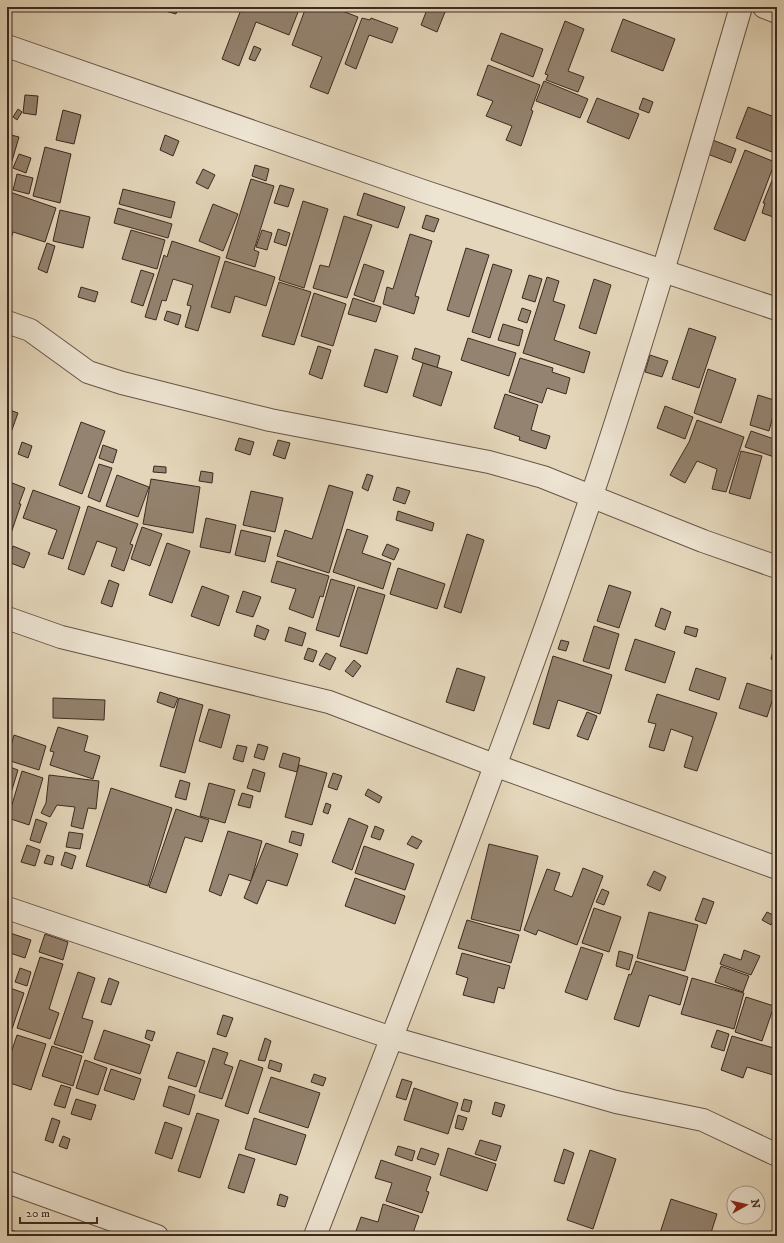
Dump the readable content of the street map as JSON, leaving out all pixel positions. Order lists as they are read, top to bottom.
{
  "scale_bar": "20 m",
  "north": "right"
}
